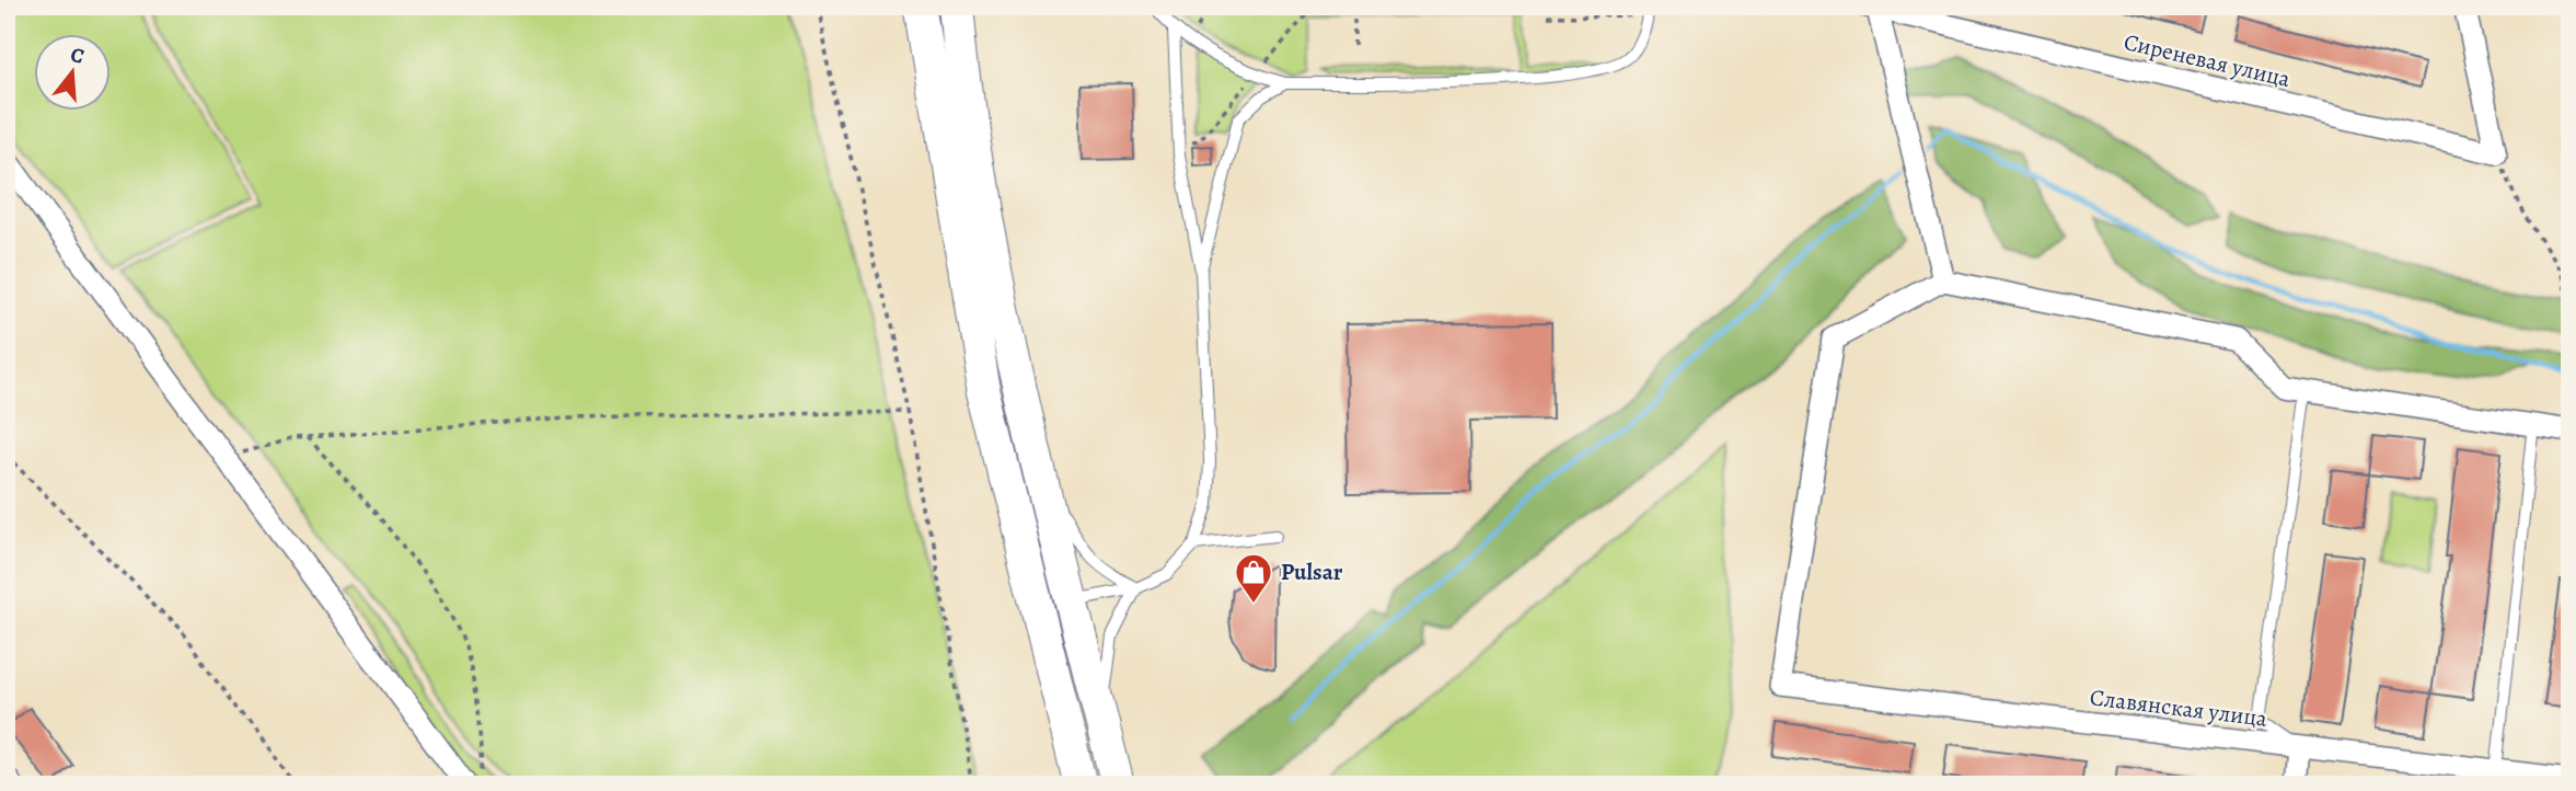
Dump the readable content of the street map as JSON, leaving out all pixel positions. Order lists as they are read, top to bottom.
{
  "streets": {
    "street": ["Сиреневая улица", "Славянская улица"]
  },
  "places": {
    "shop": ["Pulsar"]
  },
  "north": "top"
}
